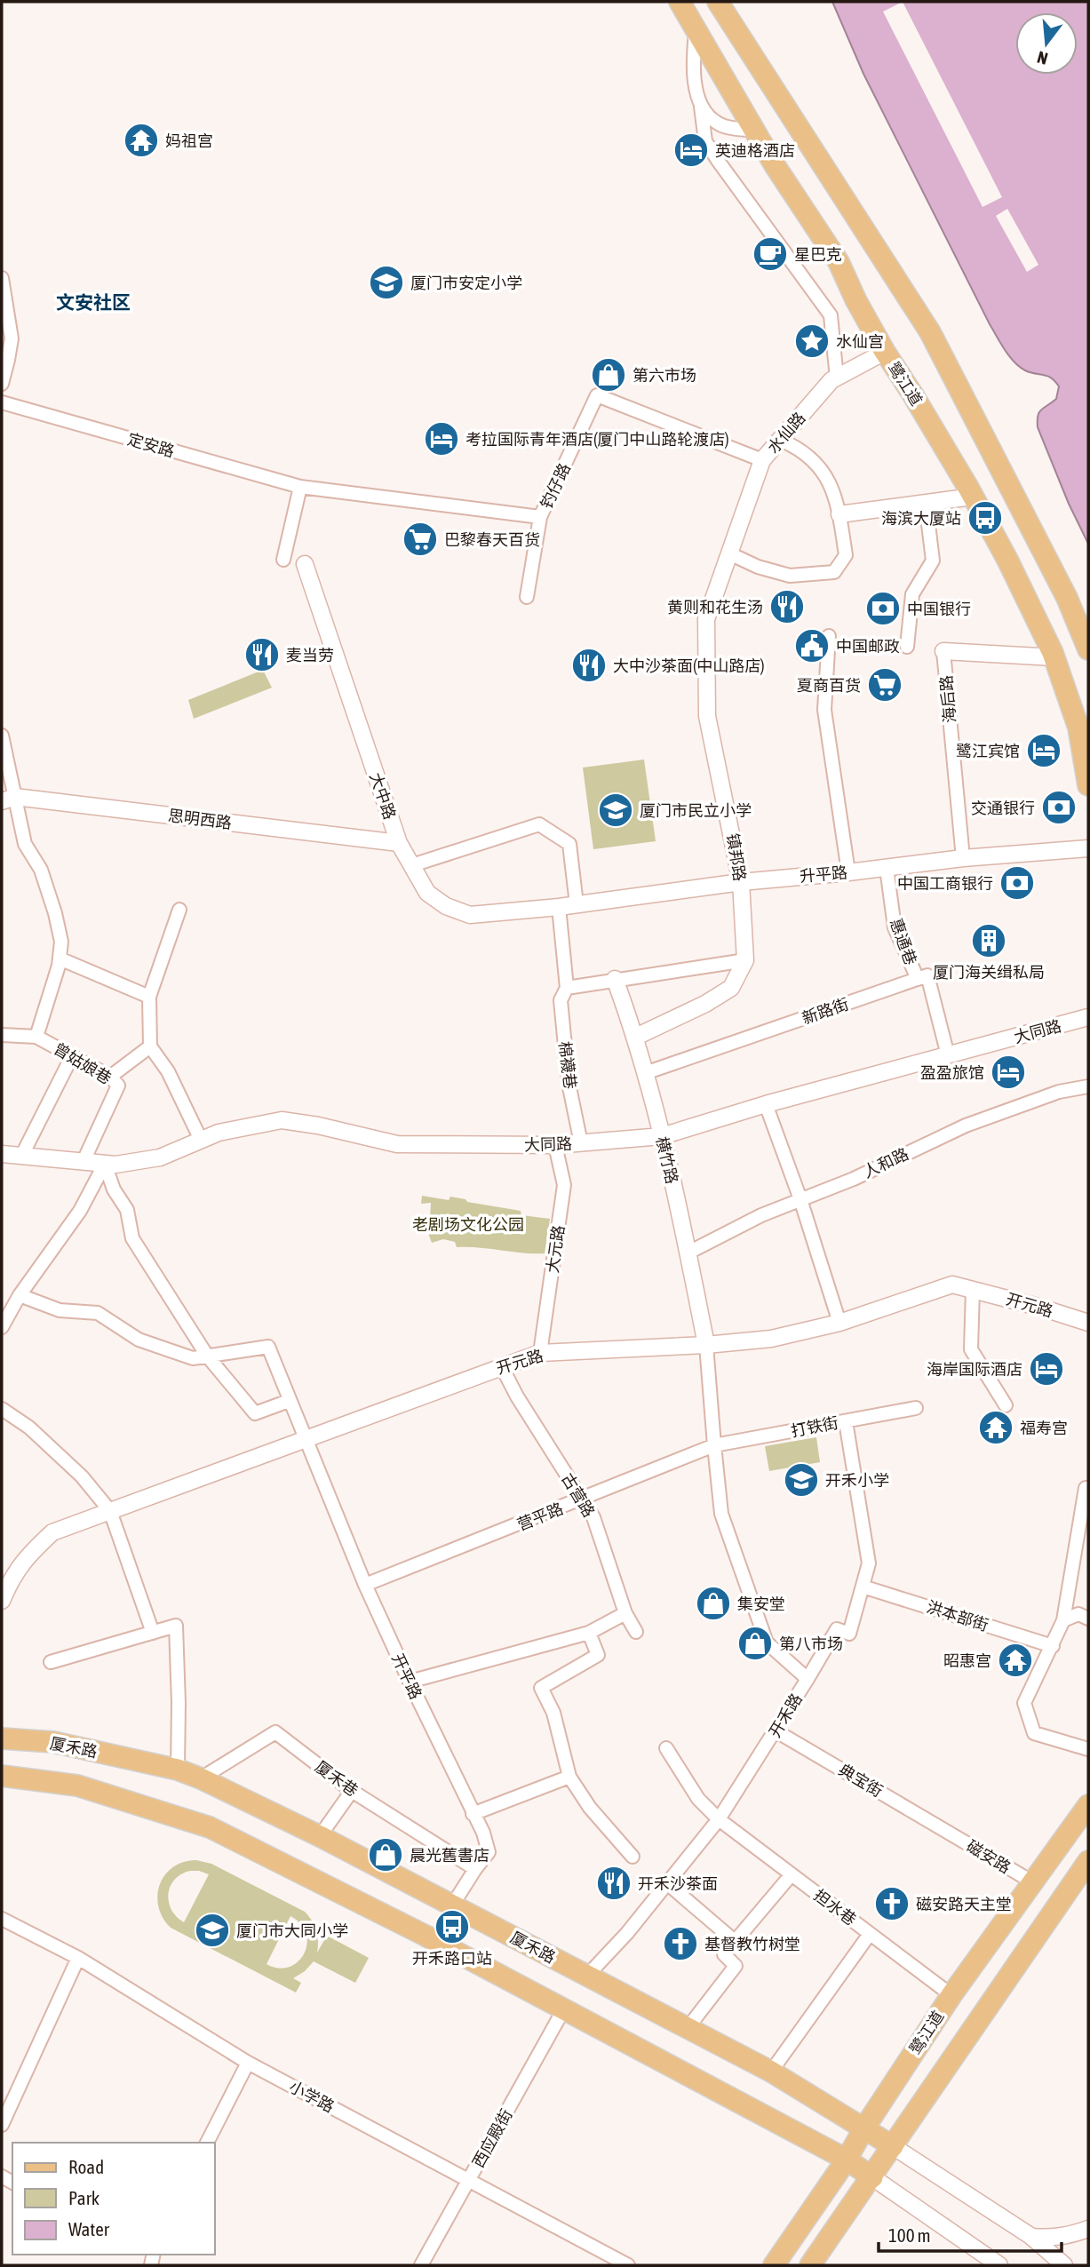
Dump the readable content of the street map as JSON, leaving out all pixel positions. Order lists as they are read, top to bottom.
{
  "streets": {
    "main road": ["鹭江道", "厦禾路"],
    "street": [
      "水仙路",
      "定安路",
      "钓仔路",
      "海后路",
      "大中路",
      "思明西路",
      "镇邦路",
      "升平路",
      "惠通巷",
      "新路街",
      "大同路",
      "曾姑娘巷",
      "棉襪巷",
      "横竹路",
      "人和路",
      "大元路",
      "开元路",
      "打铁街",
      "古营路",
      "营平路",
      "洪本部街",
      "开平路",
      "开禾路",
      "厦禾巷",
      "典宝街",
      "磁安路",
      "担水巷",
      "小学路",
      "西应殿街"
    ]
  },
  "crossings": [
    ["鹭江道", "水仙路"],
    ["鹭江道", "厦禾路"],
    ["鹭江道", "磁安路"],
    ["鹭江道", "担水巷"],
    ["水仙路", "钓仔路"],
    ["水仙路", "镇邦路"],
    ["定安路", "钓仔路"],
    ["海后路", "升平路"],
    ["大中路", "思明西路"],
    ["大中路", "升平路"],
    ["大中路", "棉襪巷"],
    ["镇邦路", "升平路"],
    ["升平路", "惠通巷"],
    ["升平路", "棉襪巷"],
    ["惠通巷", "新路街"],
    ["新路街", "横竹路"],
    ["大同路", "曾姑娘巷"],
    ["大同路", "棉襪巷"],
    ["大同路", "横竹路"],
    ["大同路", "大元路"],
    ["横竹路", "人和路"],
    ["横竹路", "开元路"],
    ["横竹路", "开禾路"],
    ["大元路", "开元路"],
    ["开元路", "古营路"],
    ["开元路", "开平路"],
    ["开元路", "开禾路"],
    ["打铁街", "营平路"],
    ["打铁街", "开禾路"],
    ["古营路", "营平路"],
    ["营平路", "开平路"],
    ["营平路", "开禾路"],
    ["开平路", "厦禾路"],
    ["开平路", "厦禾巷"],
    ["开禾路", "厦禾路"],
    ["开禾路", "典宝街"],
    ["开禾路", "担水巷"],
    ["厦禾路", "厦禾巷"],
    ["典宝街", "磁安路"],
    ["小学路", "西应殿街"]
  ],
  "districts": ["文安社区"],
  "parks": ["老剧场文化公园"],
  "places": {
    "temple": ["妈祖宫", "福寿宫", "昭惠宫"],
    "hotel": [
      "英迪格酒店",
      "考拉国际青年酒店(厦门中山路轮渡店)",
      "鹭江宾馆",
      "盈盈旅馆",
      "海岸国际酒店"
    ],
    "cafe": ["星巴克"],
    "school or university": [
      "厦门市安定小学",
      "厦门市民立小学",
      "开禾小学",
      "厦门市大同小学"
    ],
    "place": ["水仙宫"],
    "shop": [
      "第六市场",
      "集安堂",
      "第八市场",
      "晨光舊書店"
    ],
    "bus stop": ["海滨大厦站", "开禾路口站"],
    "supermarket": ["巴黎春天百货", "夏商百货"],
    "restaurant": [
      "黄则和花生汤",
      "麦当劳",
      "大中沙茶面(中山路店)",
      "开禾沙茶面"
    ],
    "bank": ["中国银行", "交通银行", "中国工商银行"],
    "public building": ["中国邮政"],
    "building": ["厦门海关缉私局"],
    "church": ["磁安路天主堂", "基督教竹树堂"]
  },
  "legend": ["Road", "Park", "Water"],
  "scale_bar": "100 m",
  "north": "bottom"
}
